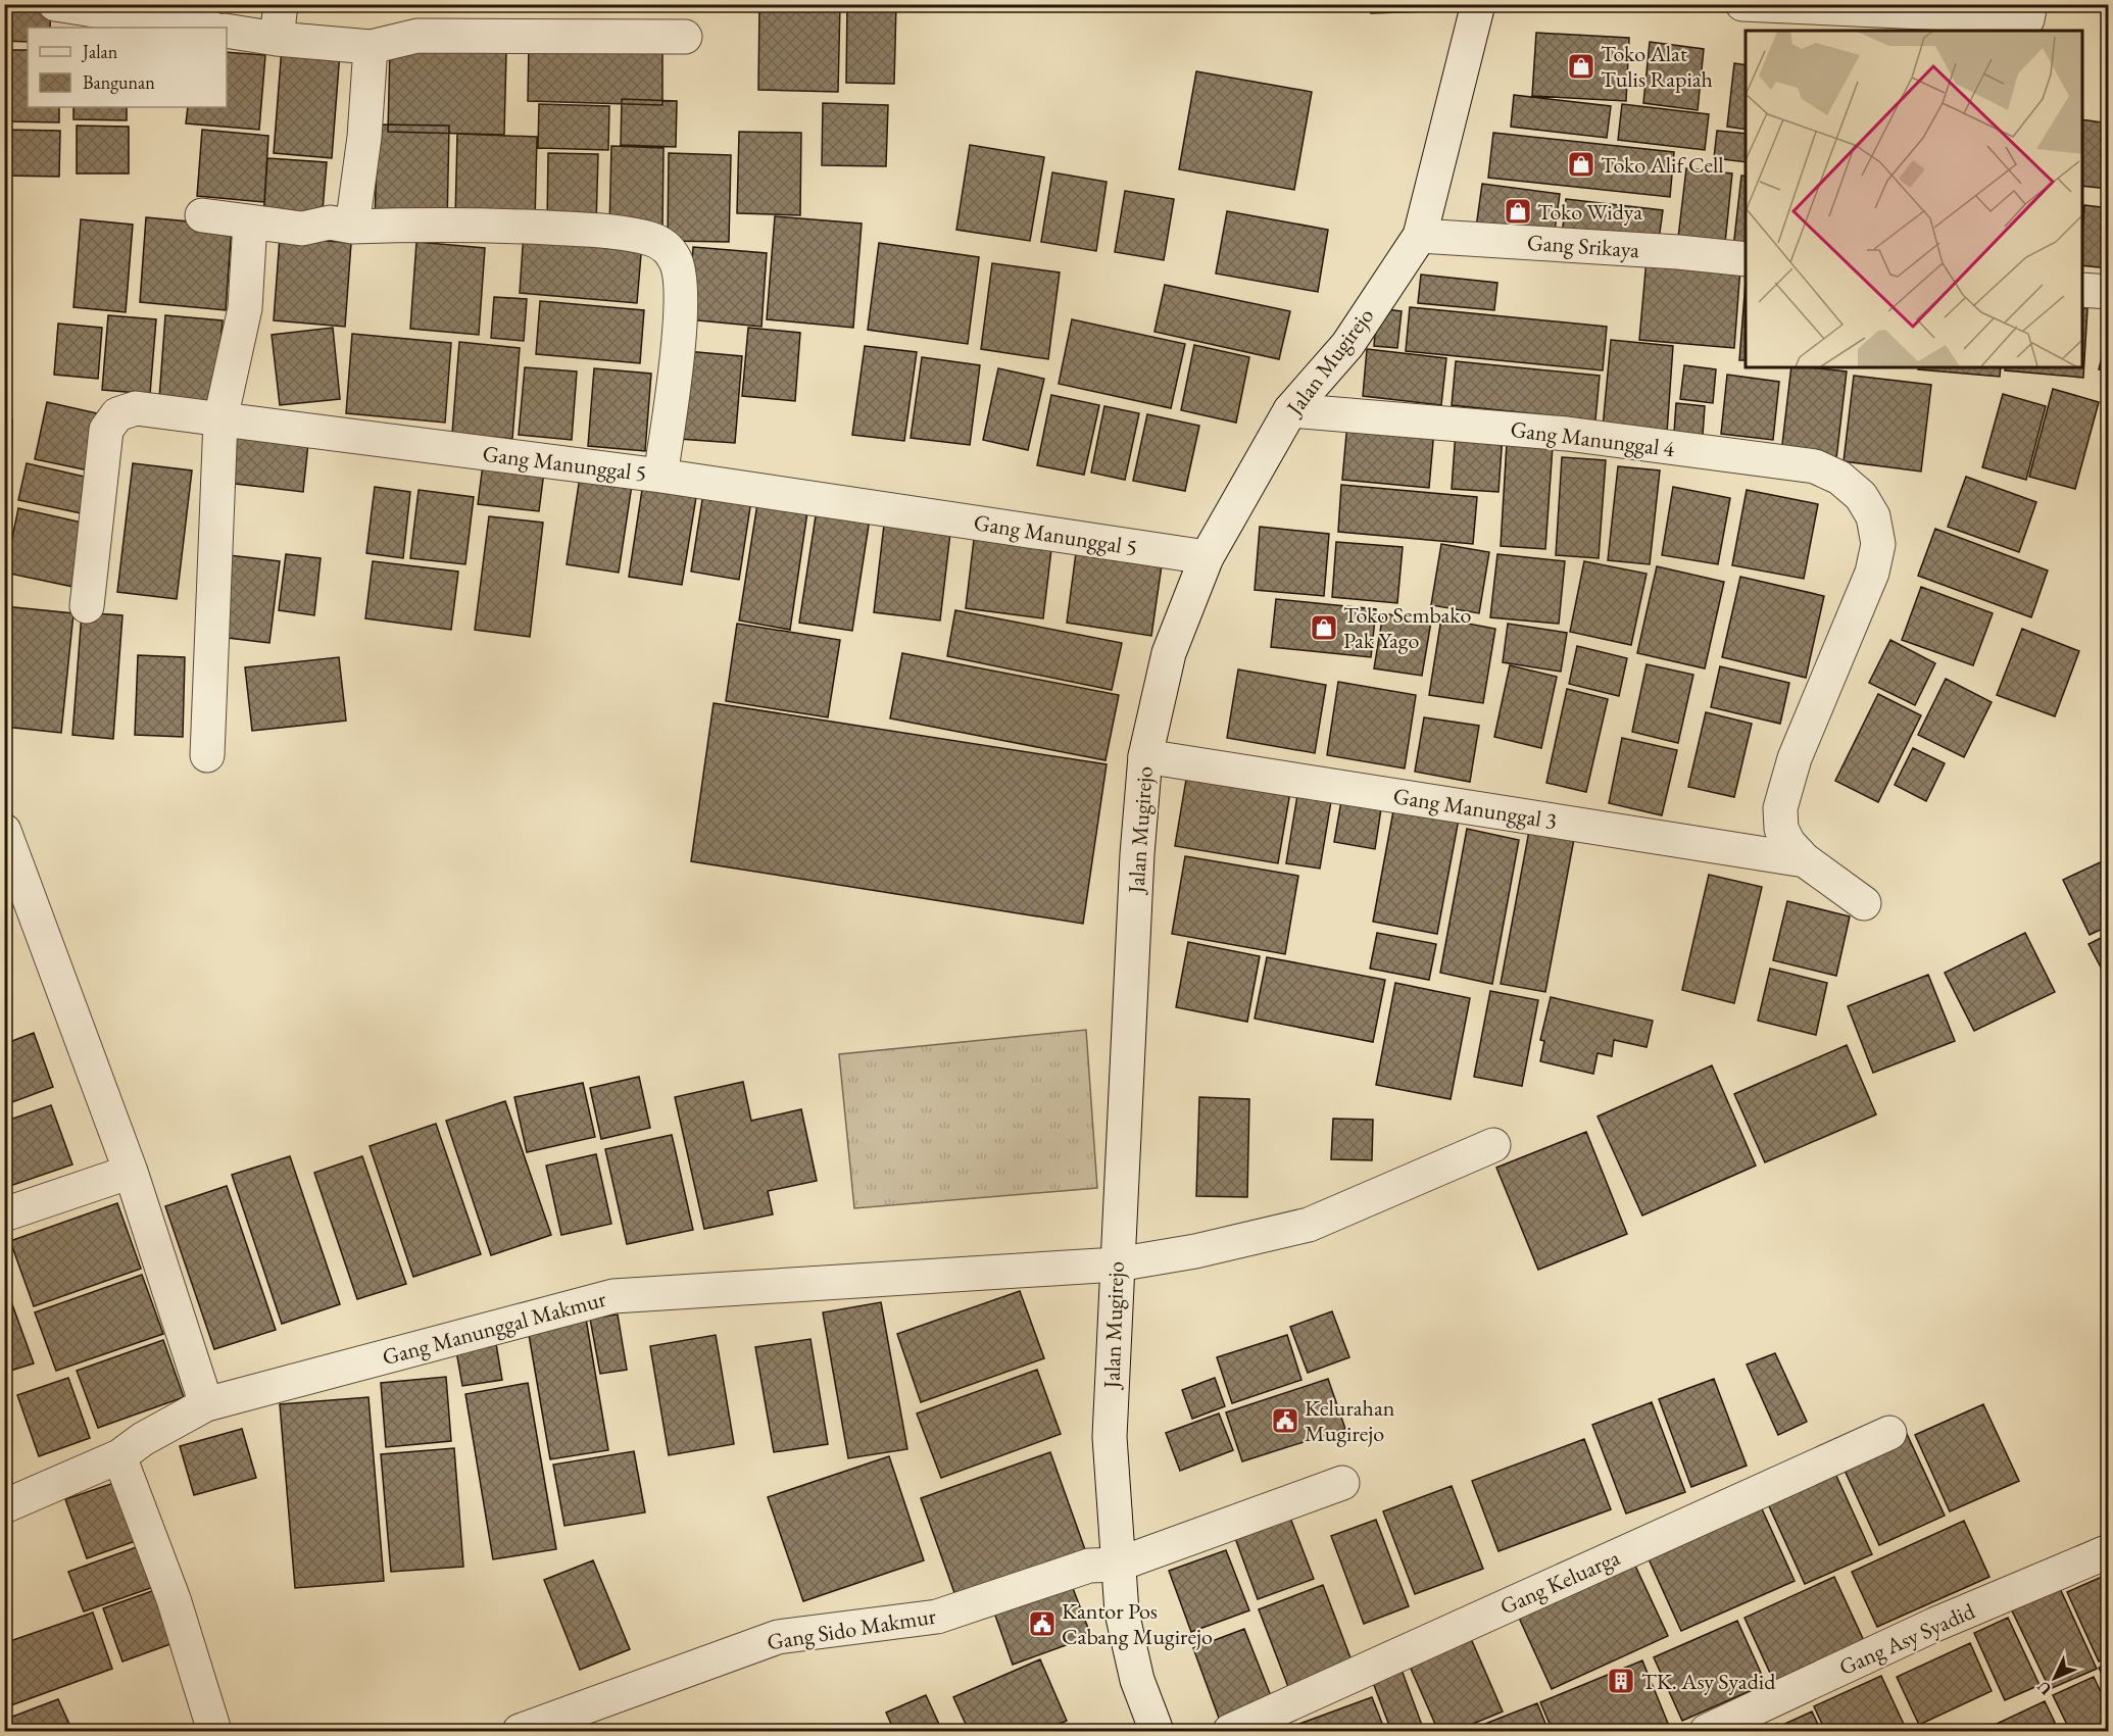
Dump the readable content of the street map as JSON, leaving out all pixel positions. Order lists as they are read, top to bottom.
{
  "streets": {
    "street": [
      "Gang Srikaya",
      "Jalan Mugirejo",
      "Gang Manunggal 4",
      "Gang Manunggal 5",
      "Gang Manunggal 3",
      "Gang Manunggal Makmur",
      "Gang Keluarga",
      "Gang Sido Makmur",
      "Gang Asy Syadid"
    ]
  },
  "crossings": [
    ["Gang Srikaya", "Jalan Mugirejo"],
    ["Jalan Mugirejo", "Gang Manunggal 4"],
    ["Jalan Mugirejo", "Gang Manunggal 5"],
    ["Jalan Mugirejo", "Gang Manunggal 3"],
    ["Jalan Mugirejo", "Gang Manunggal Makmur"],
    ["Jalan Mugirejo", "Gang Sido Makmur"],
    ["Gang Manunggal 4", "Gang Manunggal 3"]
  ],
  "places": {
    "shop": [
      "Toko Alat Tulis Rapiah",
      "Toko Alif Cell",
      "Toko Widya",
      "Toko Sembako Pak Yago"
    ],
    "public building": ["Kelurahan Mugirejo", "Kantor Pos Cabang Mugirejo"],
    "building": ["TK. Asy Syadid"]
  },
  "legend": ["Jalan", "Bangunan"],
  "north": "bottom left"
}
